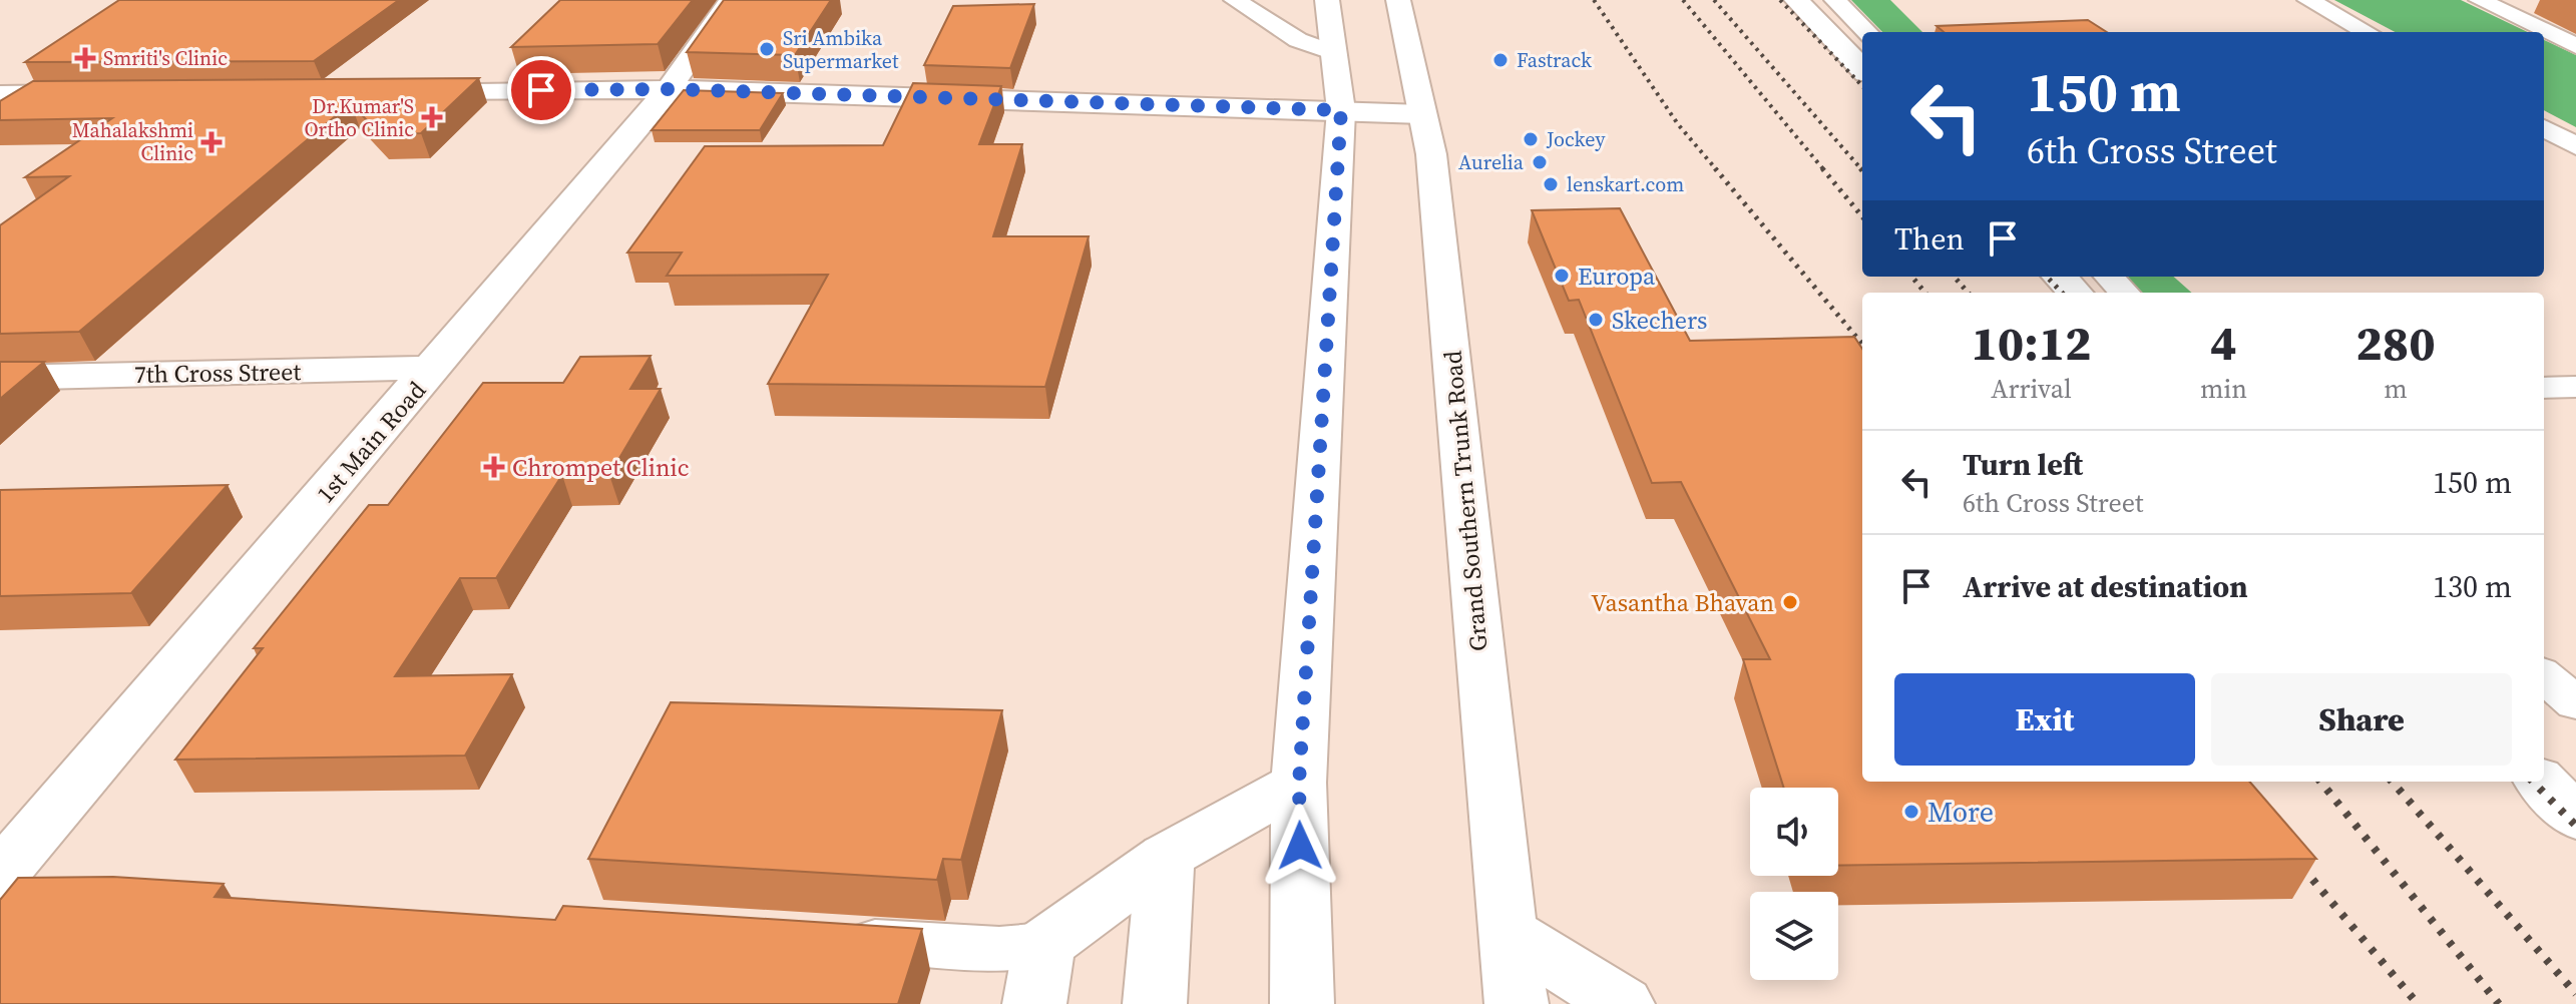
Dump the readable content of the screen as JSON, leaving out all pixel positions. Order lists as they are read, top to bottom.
{
  "streets": {
    "street": ["7th Cross Street", "1st Main Road", "Grand Southern Trunk Road"]
  },
  "crossings": [
    ["7th Cross Street", "1st Main Road"]
  ],
  "places": {
    "other": [
      "Sri Ambika Supermarket",
      "Fastrack",
      "Jockey",
      "Aurelia",
      "lenskart.com",
      "Europa",
      "Skechers",
      "Vasantha Bhavan",
      "More"
    ],
    "health": [
      "Smriti's Clinic",
      "Dr.Kumar'S Ortho Clinic",
      "Mahalakshmi Clinic",
      "Chrompet Clinic"
    ]
  },
  "page": {
    "turn": ["150 m", "6th Cross Street"],
    "then": "Then",
    "eta": [
      "10:12",
      "Arrival",
      "4",
      "min",
      "280",
      "m"
    ],
    "list": [
      {
        "name": "Turn left",
        "note": "6th Cross Street",
        "value": "150 m"
      },
      {
        "name": "Arrive at destination",
        "value": "130 m"
      }
    ],
    "buttons": ["Exit", "Share"]
  }
}
